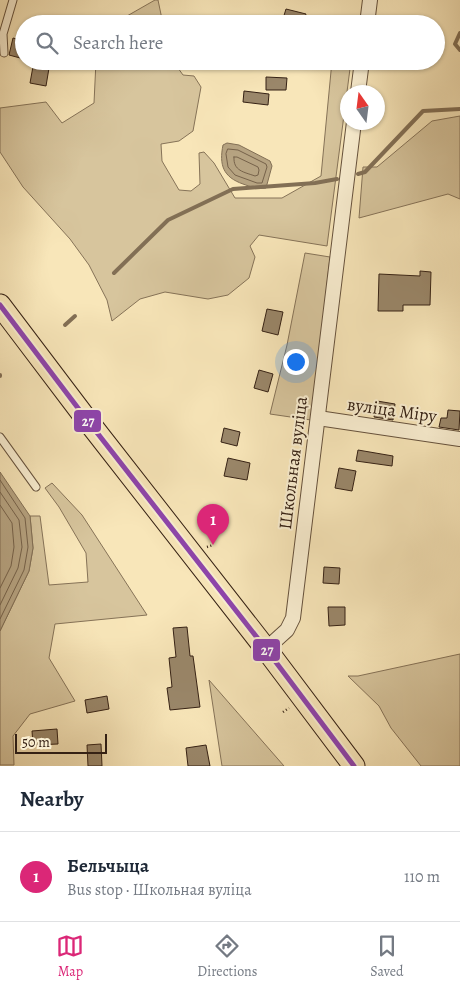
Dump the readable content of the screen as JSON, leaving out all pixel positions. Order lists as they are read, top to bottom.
{
  "streets": {
    "street": ["вуліца Міру", "Школьная вуліца"]
  },
  "crossings": [
    ["вуліца Міру", "Школьная вуліца"]
  ],
  "lines": ["transit line 27"],
  "scale_bar": "50 m",
  "north": "top",
  "page": {
    "search": "Search here",
    "pins": "1",
    "scale": "50 m",
    "heading": "Nearby",
    "list": [
      {
        "mark": "1",
        "name": "Бельчыца",
        "note": "Bus stop · Школьная вуліца",
        "value": "110 m"
      }
    ],
    "nav": ["Map", "Directions", "Saved"]
  }
}
